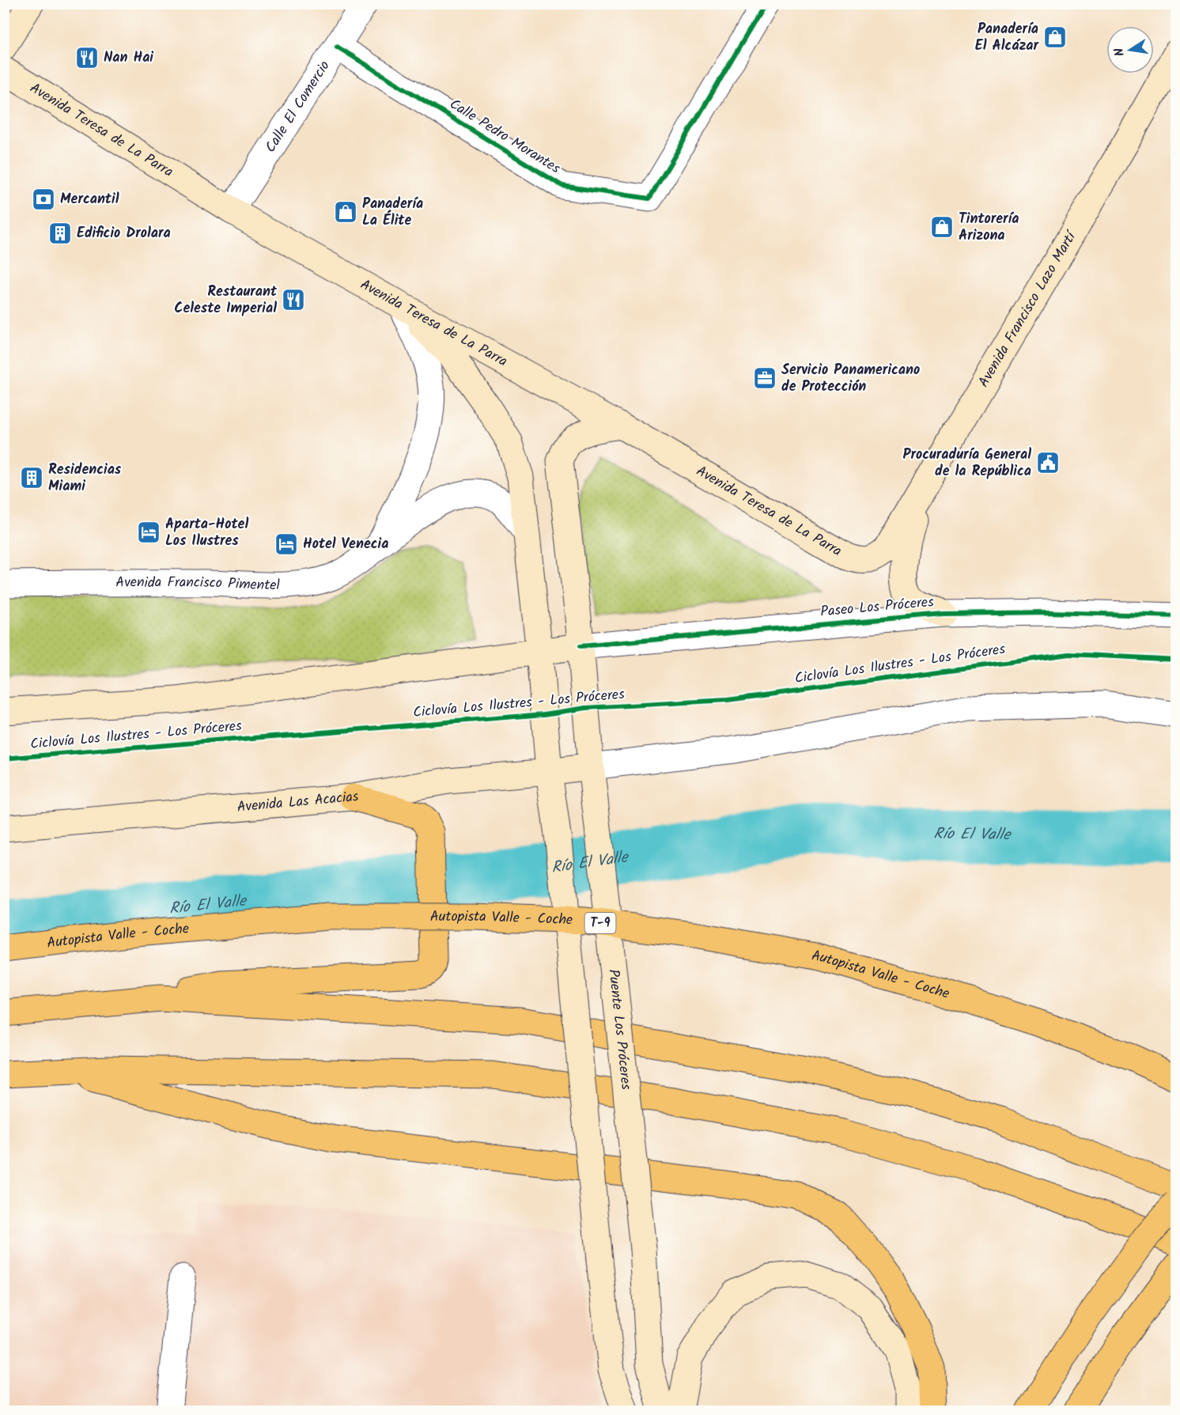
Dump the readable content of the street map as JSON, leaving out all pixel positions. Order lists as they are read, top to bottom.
{
  "streets": {
    "highway": ["Autopista Valle - Coche", "T-9"],
    "main road": [
      "Avenida Teresa de La Parra",
      "Avenida Francisco Lazo Martí",
      "Avenida Las Acacias",
      "Puente Los Próceres"
    ],
    "street": [
      "Calle El Comercio",
      "Calle Pedro Morantes",
      "Avenida Francisco Pimentel",
      "Paseo Los Próceres"
    ],
    "cycle path": ["Ciclovía Los Ilustres - Los Próceres"]
  },
  "crossings": [
    ["Calle El Comercio", "Avenida Teresa de La Parra"],
    ["Calle El Comercio", "Calle Pedro Morantes"],
    ["Avenida Teresa de La Parra", "Avenida Francisco Lazo Martí"],
    ["Avenida Teresa de La Parra", "Avenida Francisco Pimentel"],
    ["Avenida Teresa de La Parra", "Puente Los Próceres"],
    ["Paseo Los Próceres", "Puente Los Próceres"],
    ["Avenida Las Acacias", "Puente Los Próceres"]
  ],
  "water": ["Río El Valle"],
  "places": {
    "shop": ["Panadería El Alcázar", "Panadería La Élite", "Tintorería Arizona"],
    "restaurant": ["Nan Hai", "Restaurant Celeste Imperial"],
    "bank": ["Mercantil"],
    "building": ["Edificio Drolara", "Residencias Miami"],
    "office": ["Servicio Panamericano de Protección"],
    "public building": ["Procuraduría General de la República"],
    "hotel": ["Aparta-Hotel Los Ilustres", "Hotel Venecia"]
  },
  "north": "left"
}
